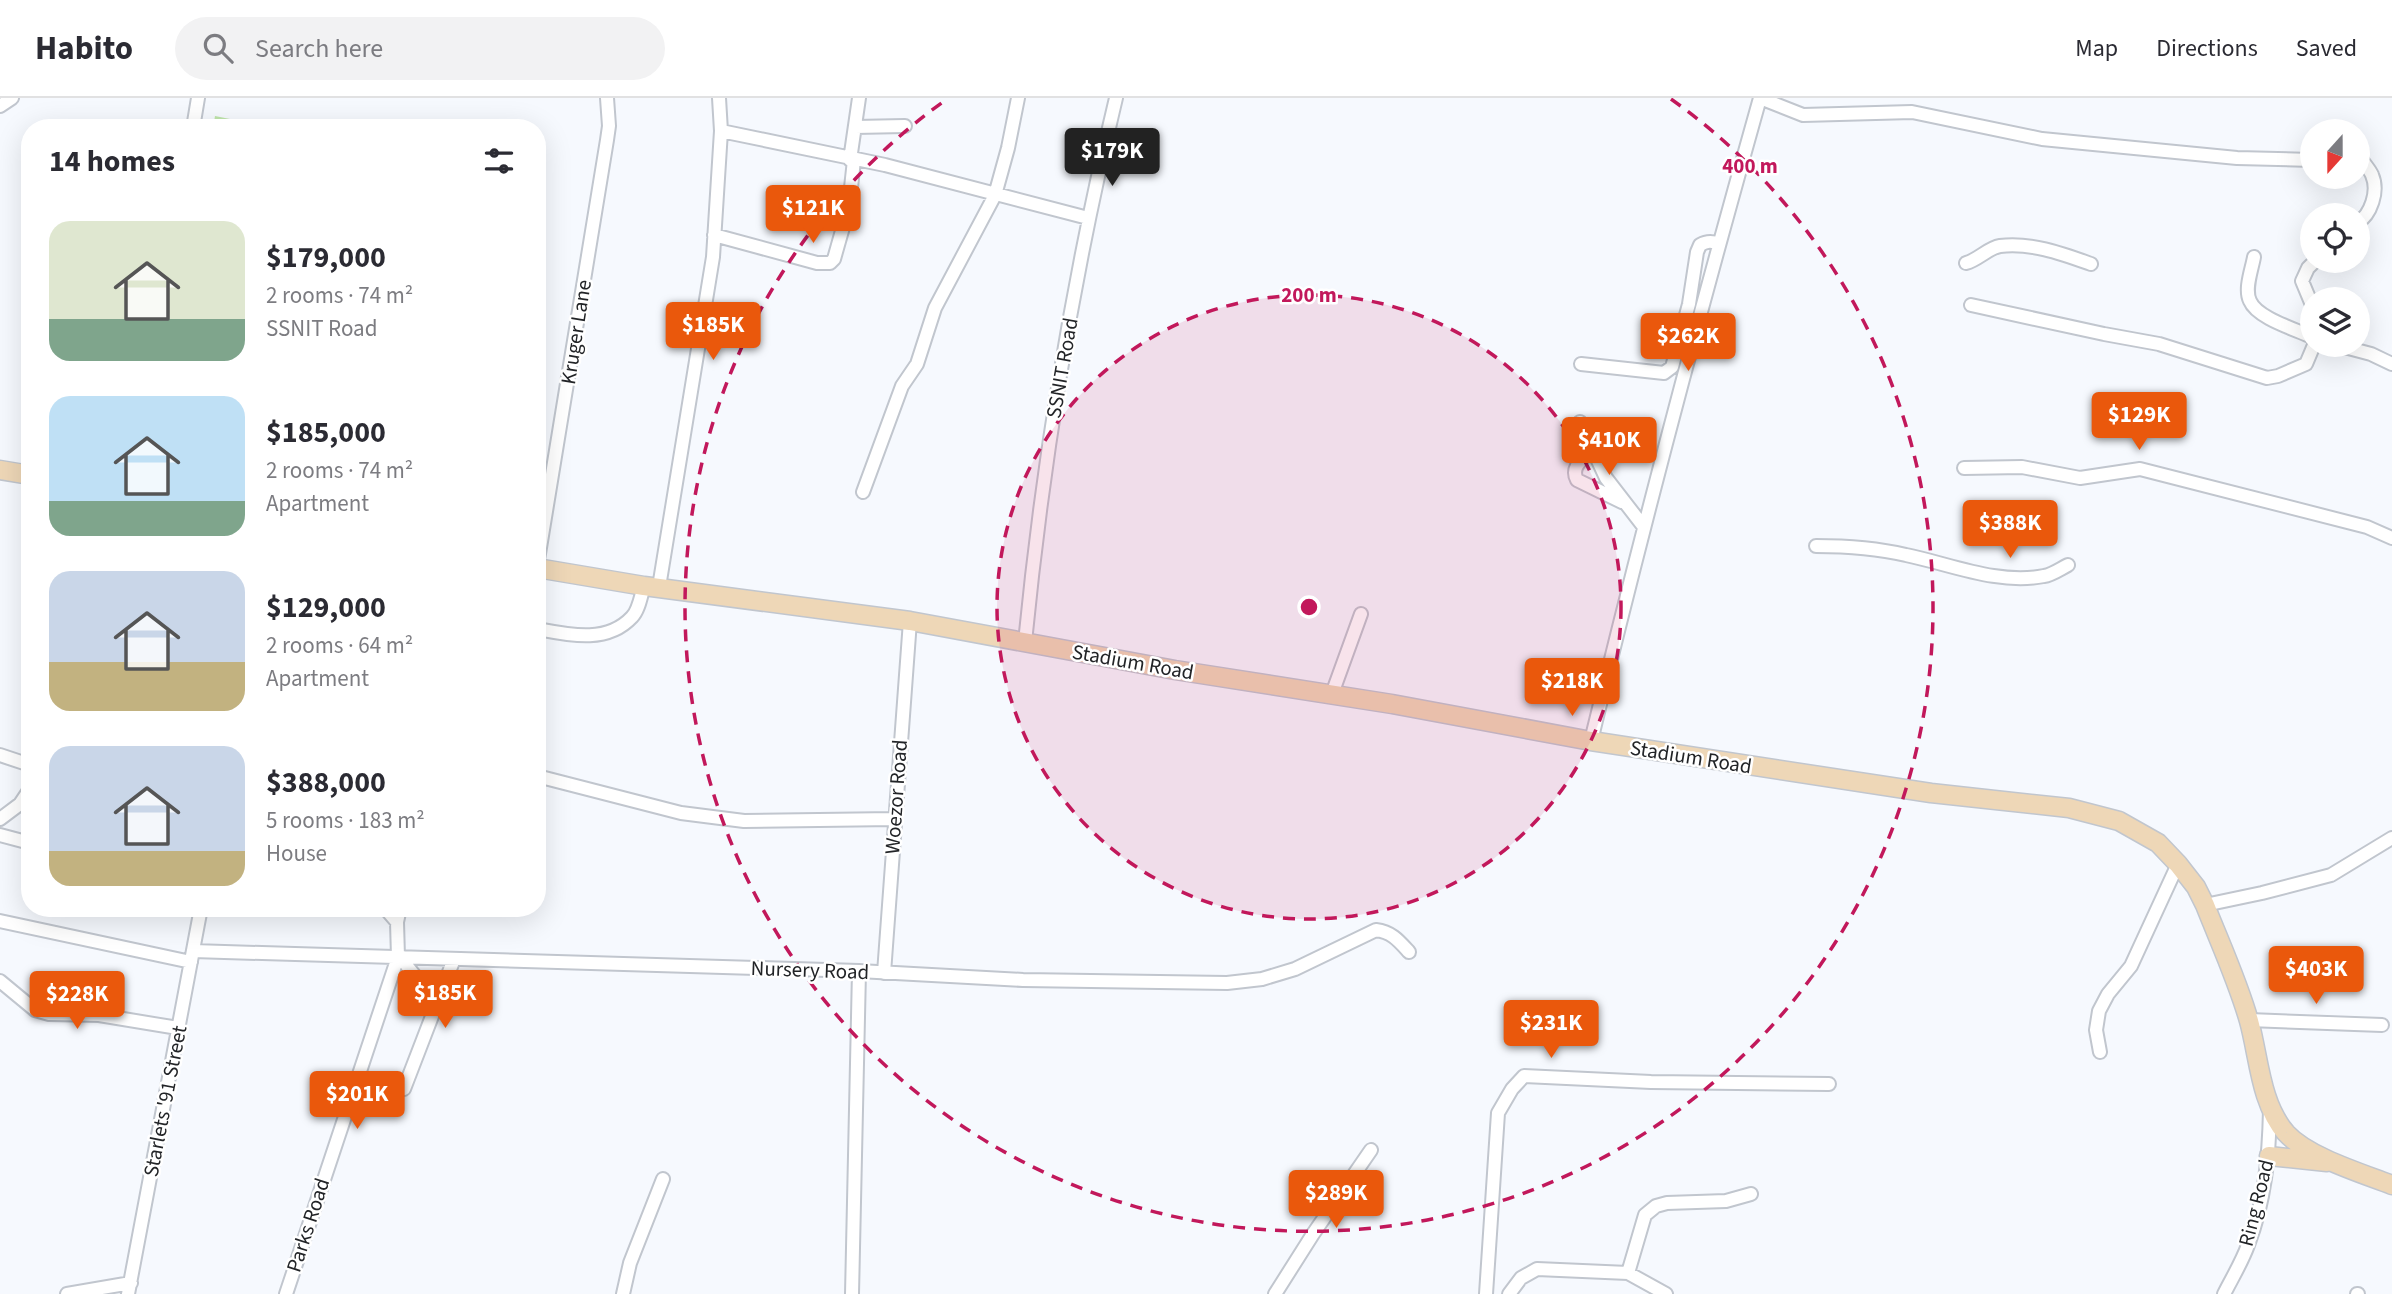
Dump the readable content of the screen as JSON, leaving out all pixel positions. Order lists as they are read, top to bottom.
{
  "streets": {
    "main road": ["Stadium Road"],
    "street": [
      "Kruger Lane",
      "SSNIT Road",
      "Woezor Road",
      "Nursery Road",
      "Starlets '91 Street",
      "Ring Road",
      "Parks Road"
    ]
  },
  "crossings": [
    ["SSNIT Road", "Stadium Road"],
    ["Stadium Road", "Woezor Road"],
    ["Stadium Road", "Ring Road"],
    ["Woezor Road", "Nursery Road"],
    ["Nursery Road", "Starlets '91 Street"],
    ["Nursery Road", "Parks Road"]
  ],
  "north": "bottom",
  "page": {
    "header": "Habito",
    "search": "Search here",
    "nav": ["Map", "Directions", "Saved"],
    "heading": "14 homes",
    "price": [
      "$179K",
      "$121K",
      "$185K",
      "$262K",
      "$129K",
      "$410K",
      "$388K",
      "$218K",
      "$403K",
      "$185K",
      "$228K",
      "$231K",
      "$201K",
      "$289K"
    ],
    "list": [
      {
        "name": "$179,000",
        "note": "2 rooms · 74 m² · SSNIT Road"
      },
      {
        "name": "$185,000",
        "note": "2 rooms · 74 m² · Apartment"
      },
      {
        "name": "$129,000",
        "note": "2 rooms · 64 m² · Apartment"
      },
      {
        "name": "$388,000",
        "note": "5 rooms · 183 m² · House"
      }
    ]
  },
  "rings": ["400 m", "200 m"]
}
